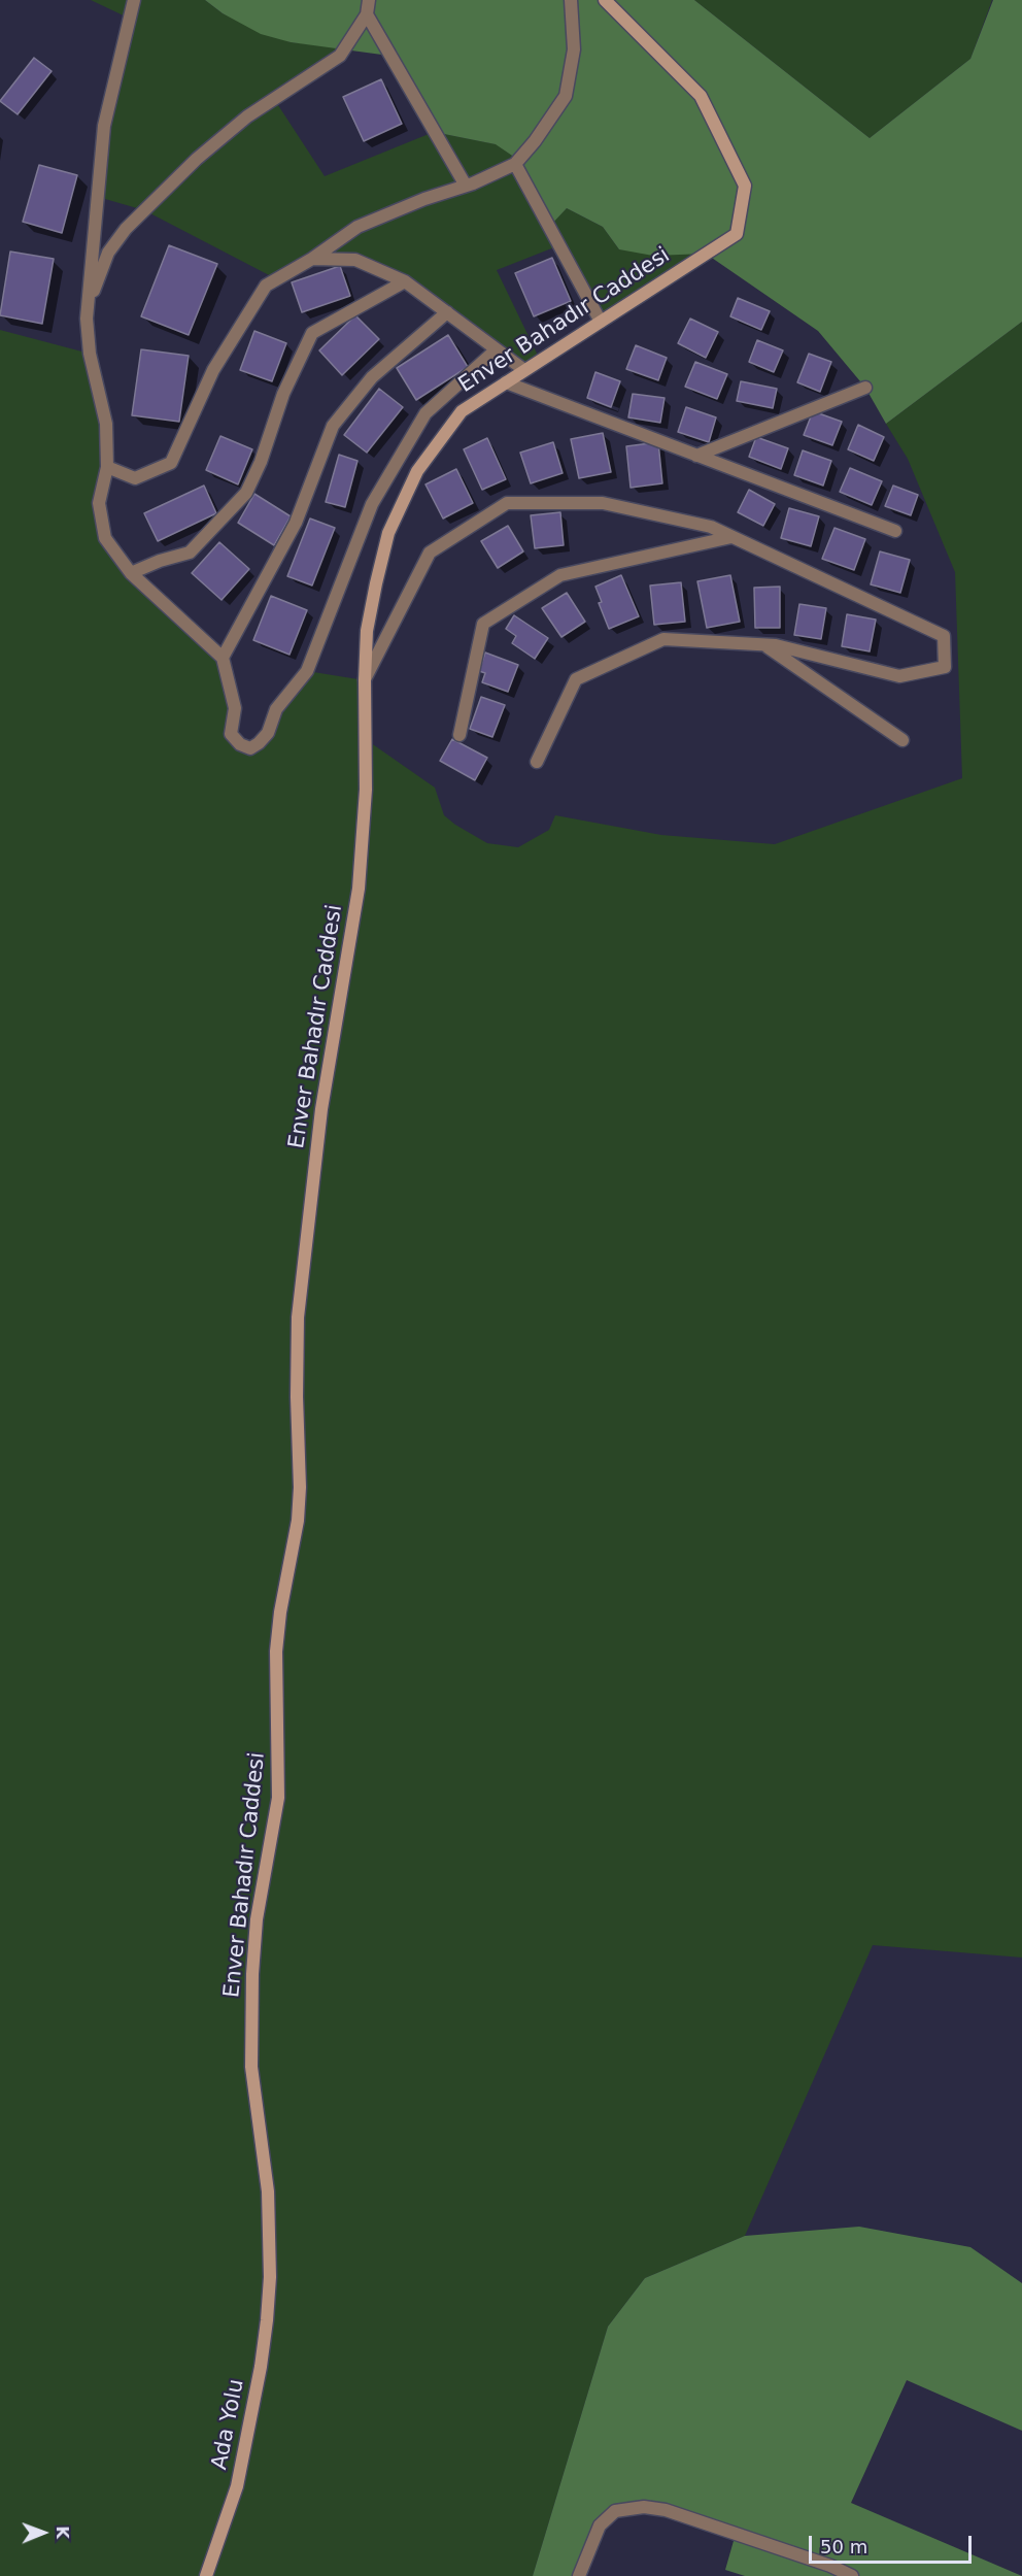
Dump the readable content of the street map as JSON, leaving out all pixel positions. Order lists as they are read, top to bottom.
{
  "streets": {
    "main road": ["Enver Bahadır Caddesi", "Ada Yolu"]
  },
  "crossings": [
    ["Enver Bahadır Caddesi", "Ada Yolu"]
  ],
  "scale_bar": "50 m",
  "north": "right"
}
